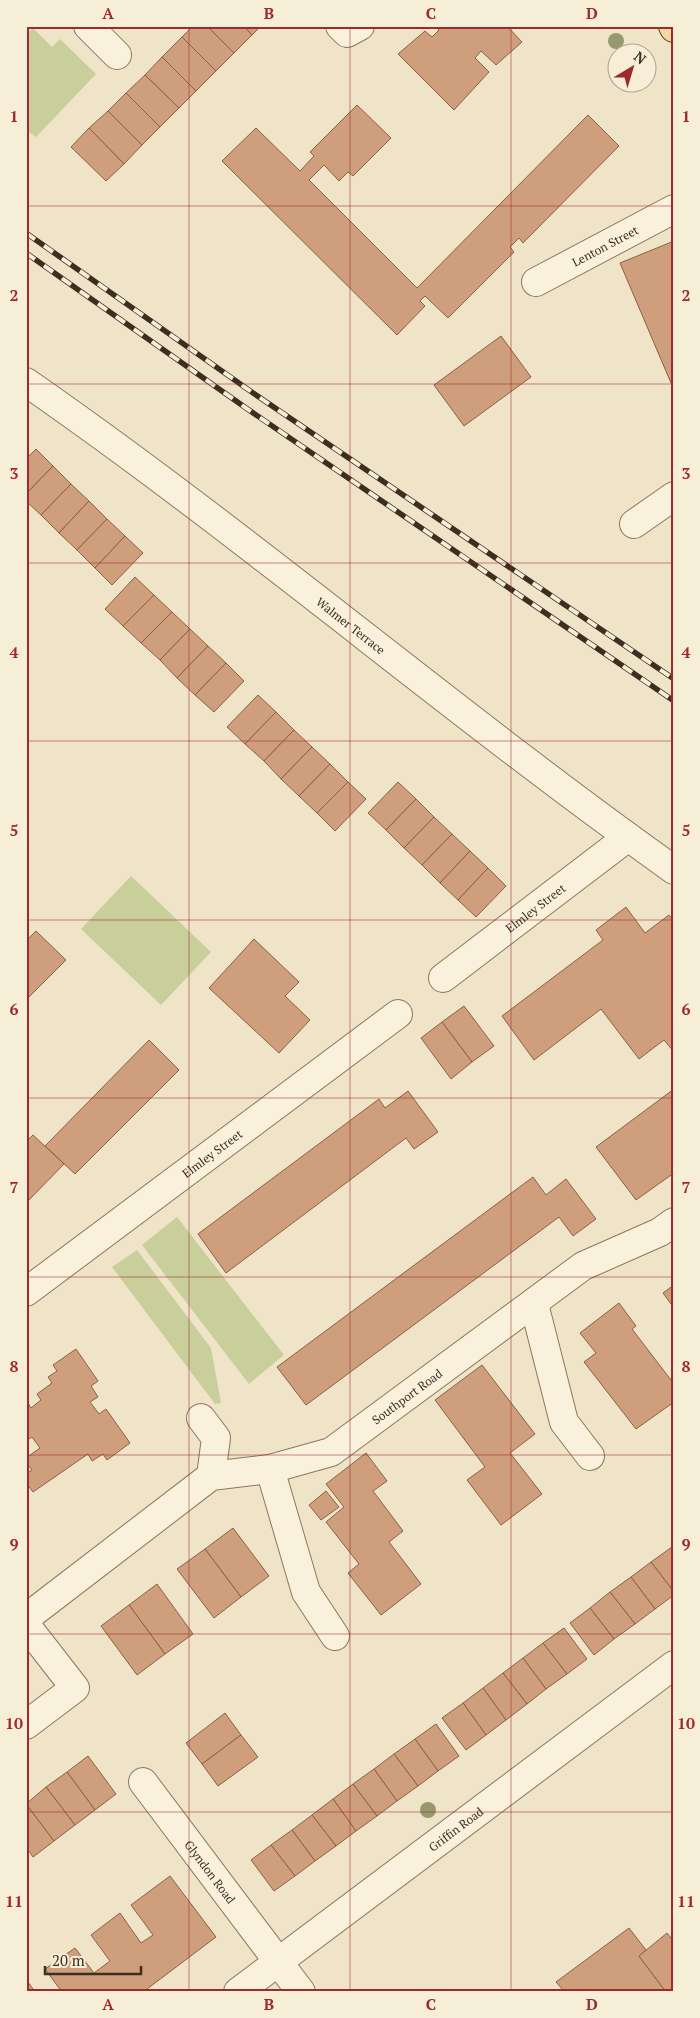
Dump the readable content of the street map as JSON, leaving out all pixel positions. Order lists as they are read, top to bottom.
{
  "streets": {
    "street": [
      "Lenton Street",
      "Walmer Terrace",
      "Elmley Street",
      "Southport Road",
      "Griffin Road",
      "Glyndon Road"
    ]
  },
  "crossings": [
    ["Walmer Terrace", "Elmley Street"],
    ["Griffin Road", "Glyndon Road"]
  ],
  "scale_bar": "20 m",
  "north": "top right",
  "grid": {
    "columns": [
      "A",
      "B",
      "C",
      "D"
    ],
    "rows": [
      "1",
      "2",
      "3",
      "4",
      "5",
      "6",
      "7",
      "8",
      "9",
      "10",
      "11"
    ]
  }
}
